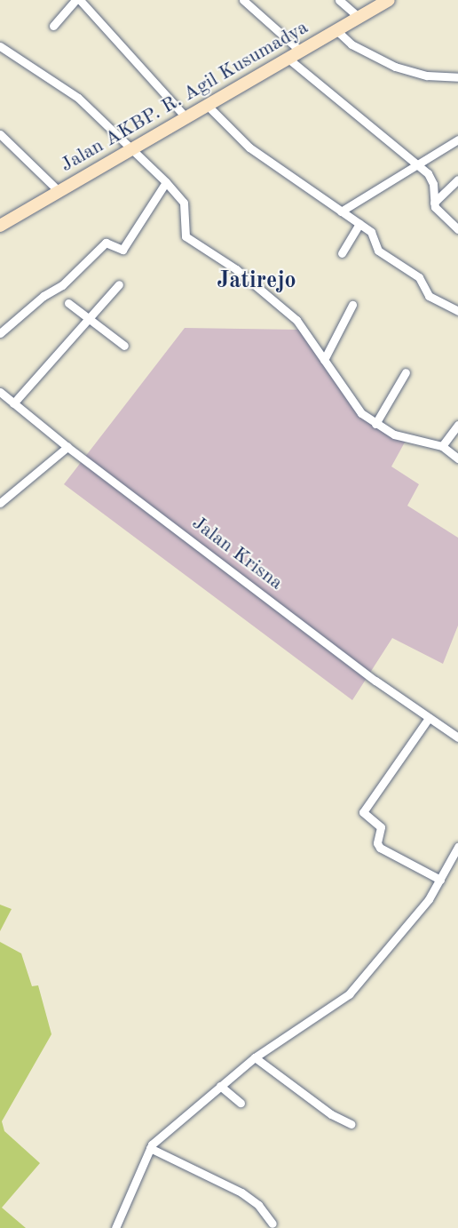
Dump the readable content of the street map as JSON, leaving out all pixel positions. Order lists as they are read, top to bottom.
{
  "streets": {
    "main road": ["Jalan AKBP. R. Agil Kusumadya"],
    "street": ["Jalan Krisna"]
  },
  "districts": ["Jatirejo"]
}
